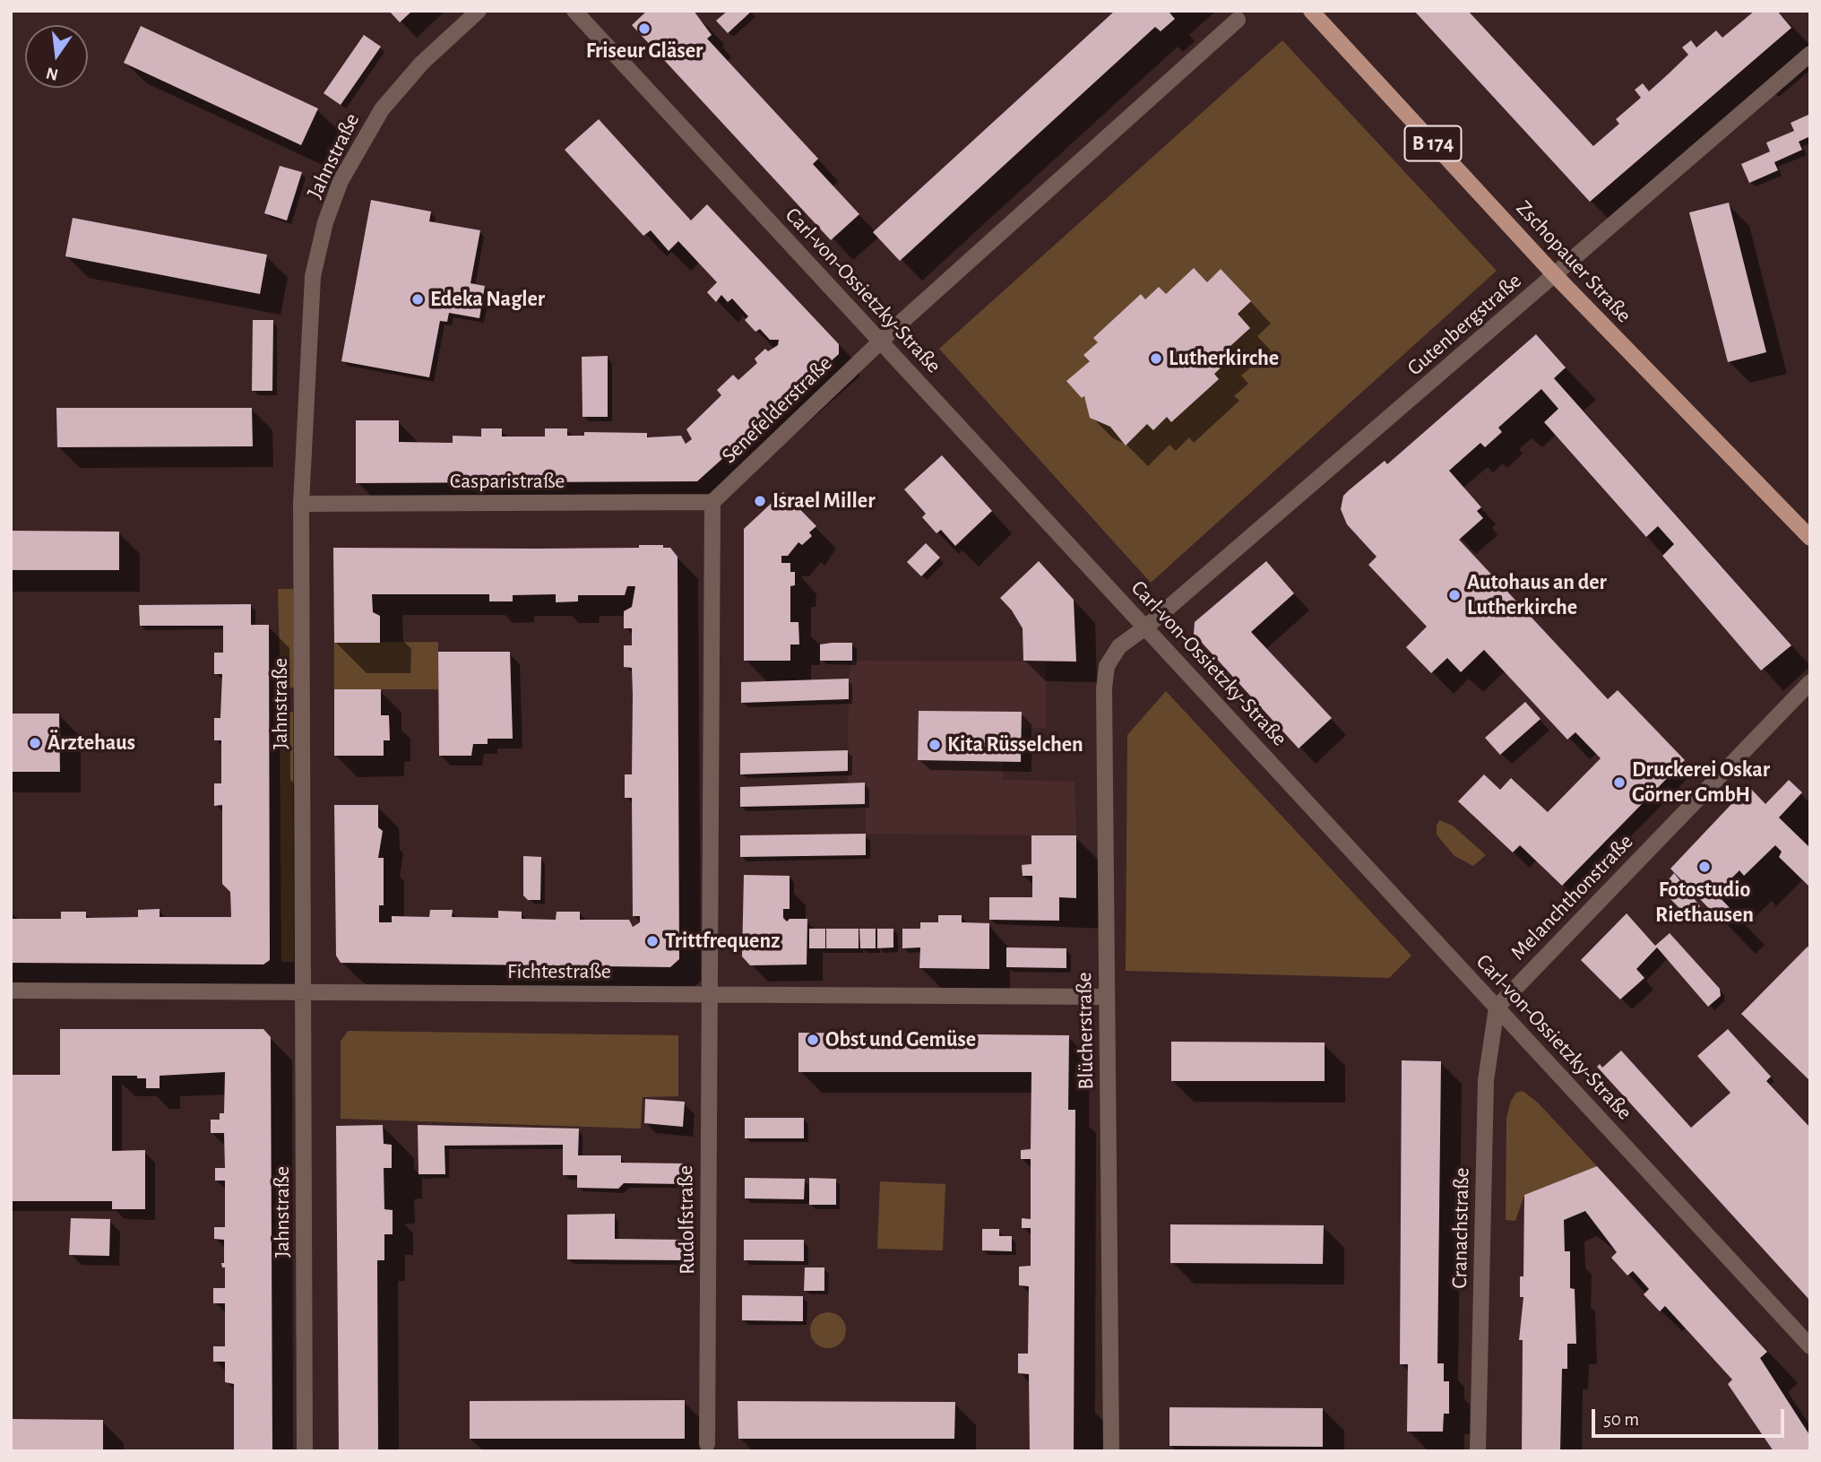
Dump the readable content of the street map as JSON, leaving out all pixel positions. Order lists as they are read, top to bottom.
{
  "streets": {
    "main road": ["B 174", "Zschopauer Straße"],
    "street": [
      "Jahnstraße",
      "Carl-von-Ossietzky-Straße",
      "Gutenbergstraße",
      "Senefelderstraße",
      "Casparistraße",
      "Melanchthonstraße",
      "Fichtestraße",
      "Blücherstraße",
      "Rudolfstraße",
      "Cranachstraße"
    ]
  },
  "crossings": [
    ["Jahnstraße", "Casparistraße"],
    ["Jahnstraße", "Fichtestraße"],
    ["Zschopauer Straße", "Gutenbergstraße"],
    ["Carl-von-Ossietzky-Straße", "Gutenbergstraße"],
    ["Carl-von-Ossietzky-Straße", "Senefelderstraße"],
    ["Carl-von-Ossietzky-Straße", "Melanchthonstraße"],
    ["Carl-von-Ossietzky-Straße", "Blücherstraße"],
    ["Carl-von-Ossietzky-Straße", "Cranachstraße"],
    ["Gutenbergstraße", "Blücherstraße"],
    ["Senefelderstraße", "Casparistraße"],
    ["Melanchthonstraße", "Cranachstraße"],
    ["Fichtestraße", "Blücherstraße"],
    ["Fichtestraße", "Rudolfstraße"]
  ],
  "places": [
    "Friseur Gläser",
    "Edeka Nagler",
    "Lutherkirche",
    "Israel Miller",
    "Autohaus an der Lutherkirche",
    "Ärztehaus",
    "Kita Rüsselchen",
    "Druckerei Oskar Görner GmbH",
    "Fotostudio Riethausen",
    "Trittfrequenz",
    "Obst und Gemüse"
  ],
  "scale_bar": "50 m",
  "north": "bottom"
}
